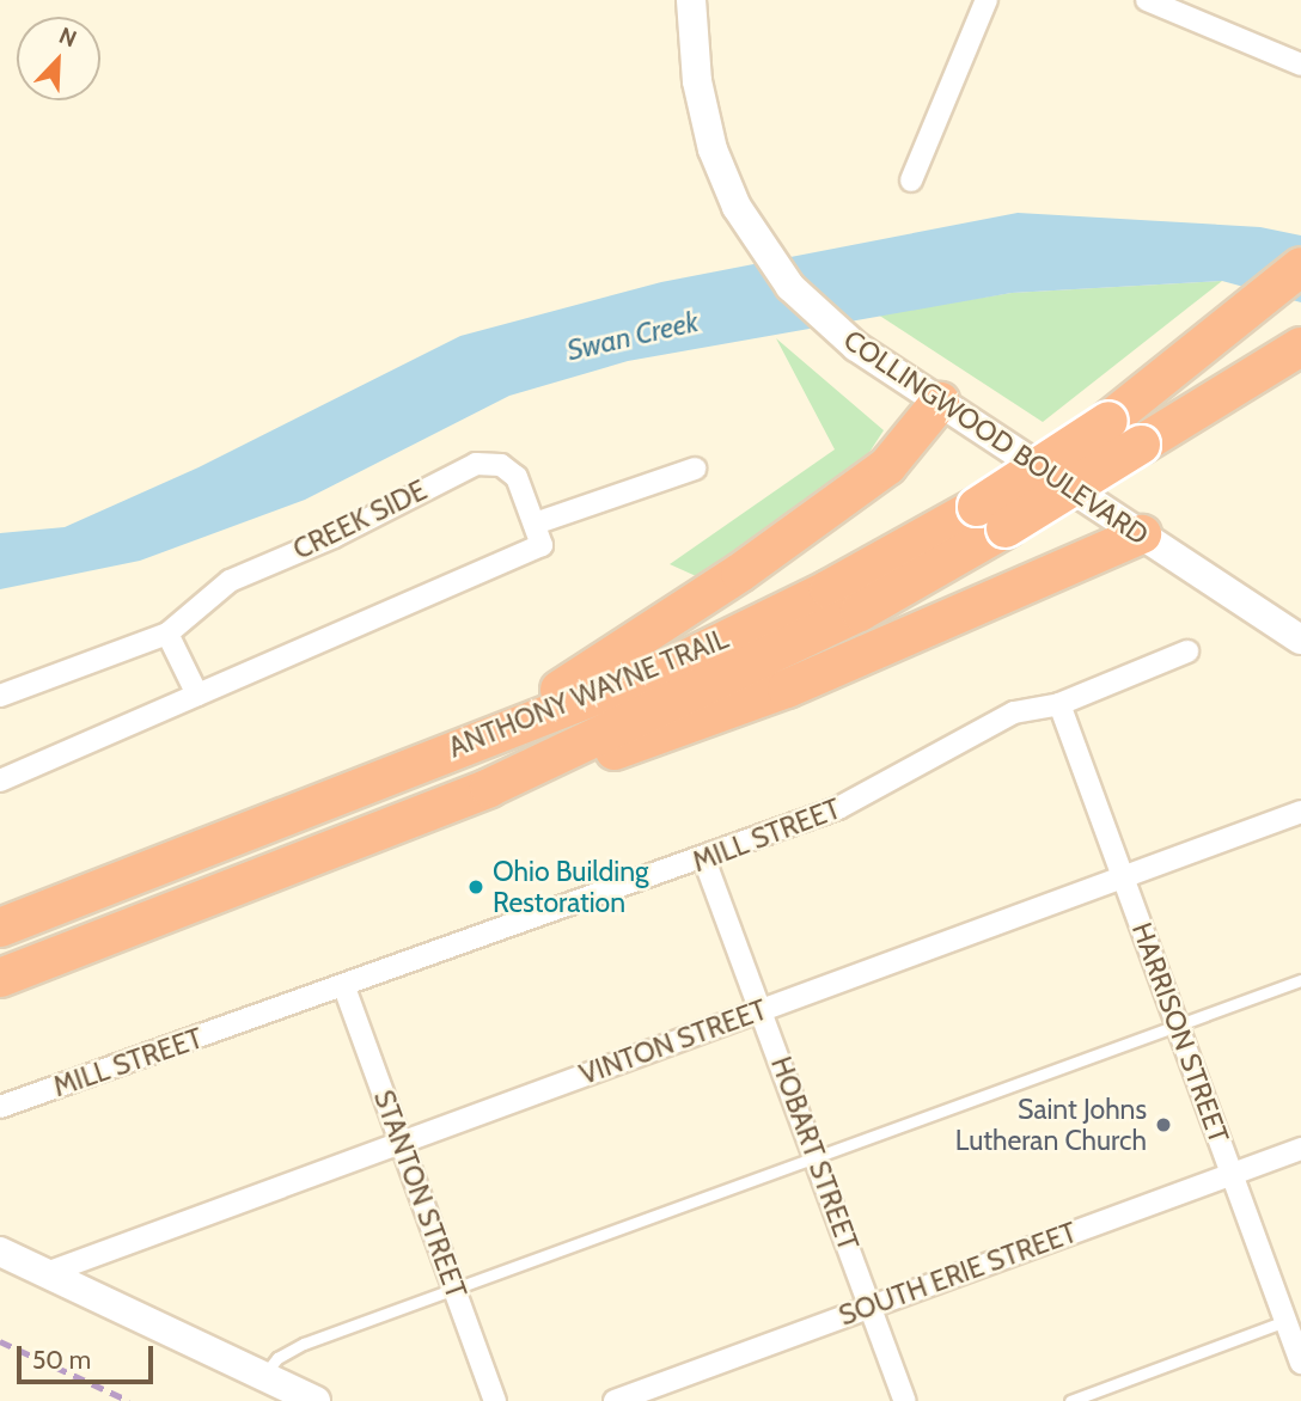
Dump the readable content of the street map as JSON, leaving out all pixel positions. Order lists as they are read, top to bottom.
{
  "streets": {
    "highway": ["ANTHONY WAYNE TRAIL"],
    "main road": ["COLLINGWOOD BOULEVARD"],
    "street": [
      "CREEK SIDE",
      "MILL STREET",
      "HARRISON STREET",
      "VINTON STREET",
      "HOBART STREET",
      "STANTON STREET",
      "SOUTH ERIE STREET"
    ]
  },
  "crossings": [
    ["MILL STREET", "HARRISON STREET"],
    ["MILL STREET", "HOBART STREET"],
    ["MILL STREET", "STANTON STREET"],
    ["HARRISON STREET", "VINTON STREET"],
    ["HARRISON STREET", "SOUTH ERIE STREET"],
    ["VINTON STREET", "HOBART STREET"],
    ["VINTON STREET", "STANTON STREET"],
    ["HOBART STREET", "SOUTH ERIE STREET"]
  ],
  "water": ["Swan Creek"],
  "places": ["Ohio Building Restoration", "Saint Johns Lutheran Church"],
  "scale_bar": "50 m",
  "north": "top right"
}
